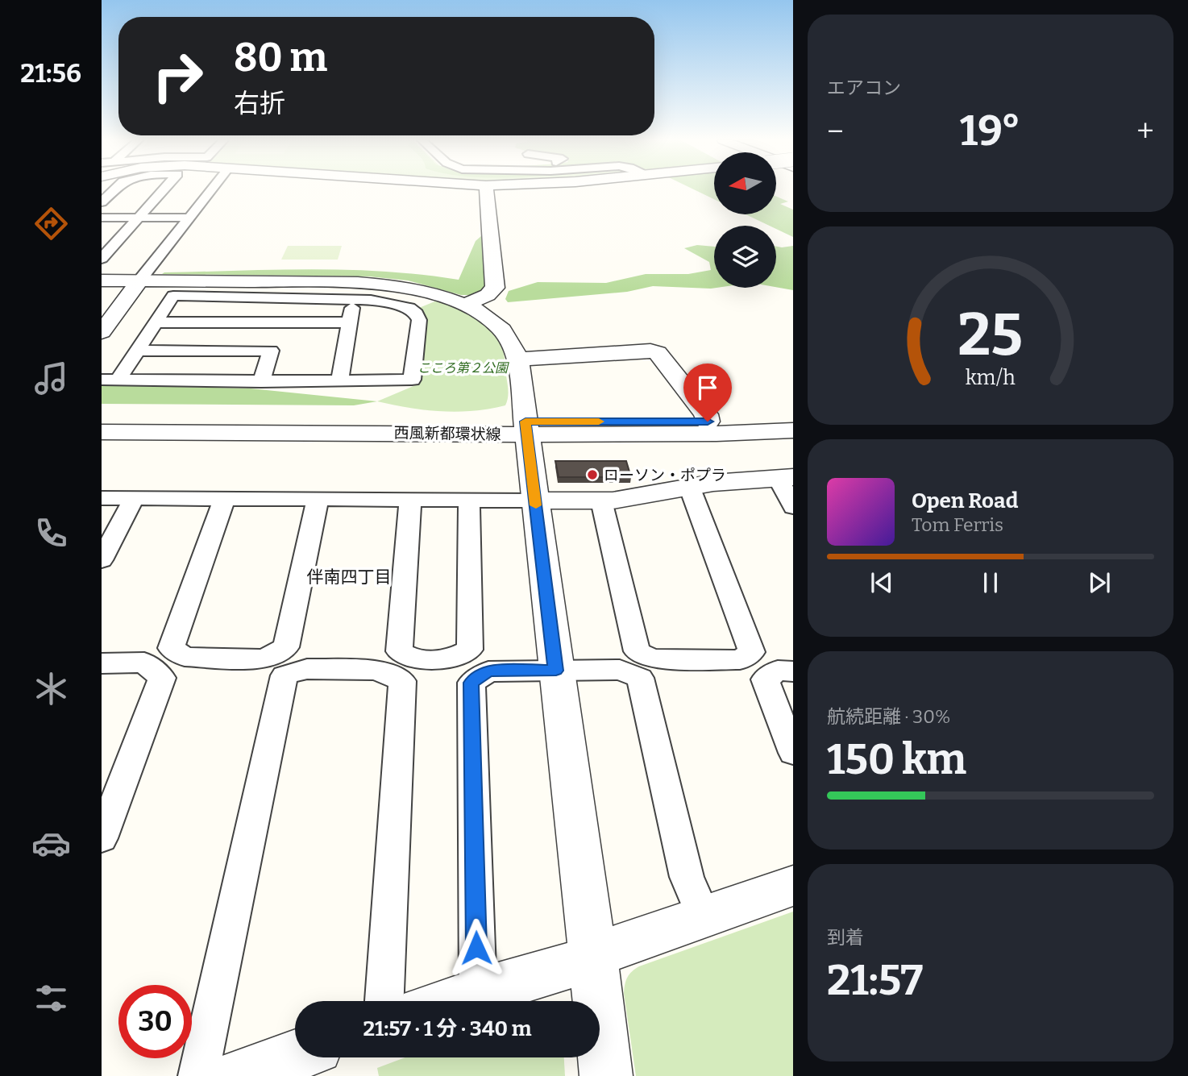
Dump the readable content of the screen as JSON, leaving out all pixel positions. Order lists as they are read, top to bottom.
{
  "streets": {
    "street": ["西風新都環状線"]
  },
  "districts": ["伴南四丁目"],
  "parks": ["こころ第２公園"],
  "places": ["ローソン・ポプラ"],
  "north": "left",
  "page": {
    "tabs": "21:56",
    "tile": [
      "エアコン",
      ["航続距離 · 30%", "150 km"],
      ["到着", "21:57"]
    ],
    "turn": ["80 m", "右折"],
    "heat": ["−", "19°", "+"],
    "song": ["Open Road", "Tom Ferris"],
    "limit": "30",
    "trip": "21:57 · 1 分 · 340 m",
    "gauge": ["25", "km/h"]
  }
}
